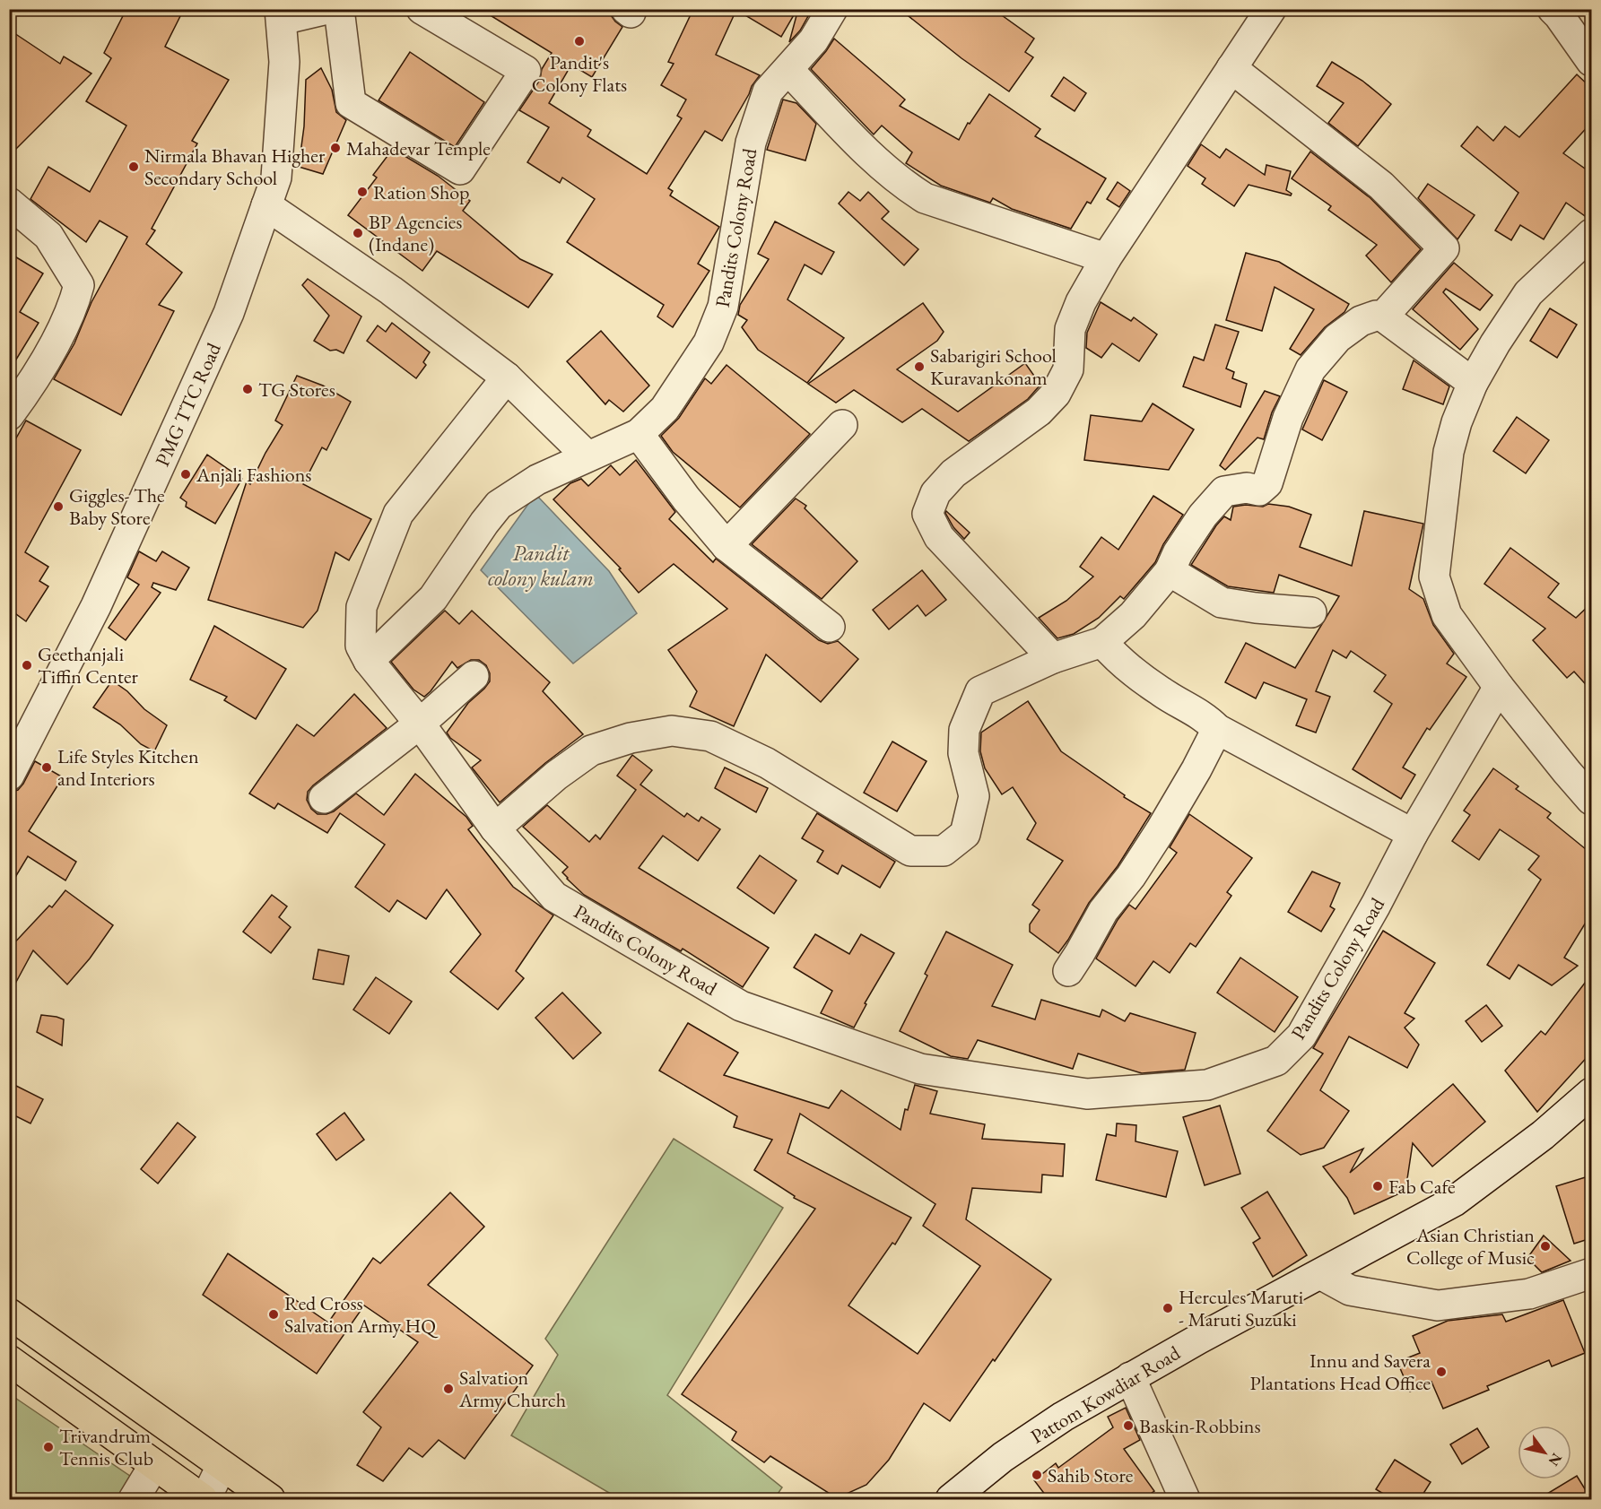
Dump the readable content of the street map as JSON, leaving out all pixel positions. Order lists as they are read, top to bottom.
{
  "streets": {
    "street": ["Pandits Colony Road", "PMG TTC Road", "Pattom Kowdiar Road"]
  },
  "water": ["Pandit colony kulam"],
  "places": [
    "Pandit's Colony Flats",
    "Mahadevar Temple",
    "Nirmala Bhavan Higher Secondary School",
    "Ration Shop",
    "BP Agencies (Indane)",
    "Sabarigiri School Kuravankonam",
    "TG Stores",
    "Anjali Fashions",
    "Giggles- The Baby Store",
    "Geethanjali Tiffin Center",
    "Life Styles Kitchen and Interiors",
    "Fab Cafe",
    "Asian Christian College of Music",
    "Hercules Maruti - Maruti Suzuki",
    "Red Cross Salvation Army HQ",
    "Innu and Savera Plantations Head Office",
    "Salvation Army Church",
    "Baskin-Robbins",
    "Trivandrum Tennis Club",
    "Sahib Store"
  ],
  "north": "bottom right"
}
